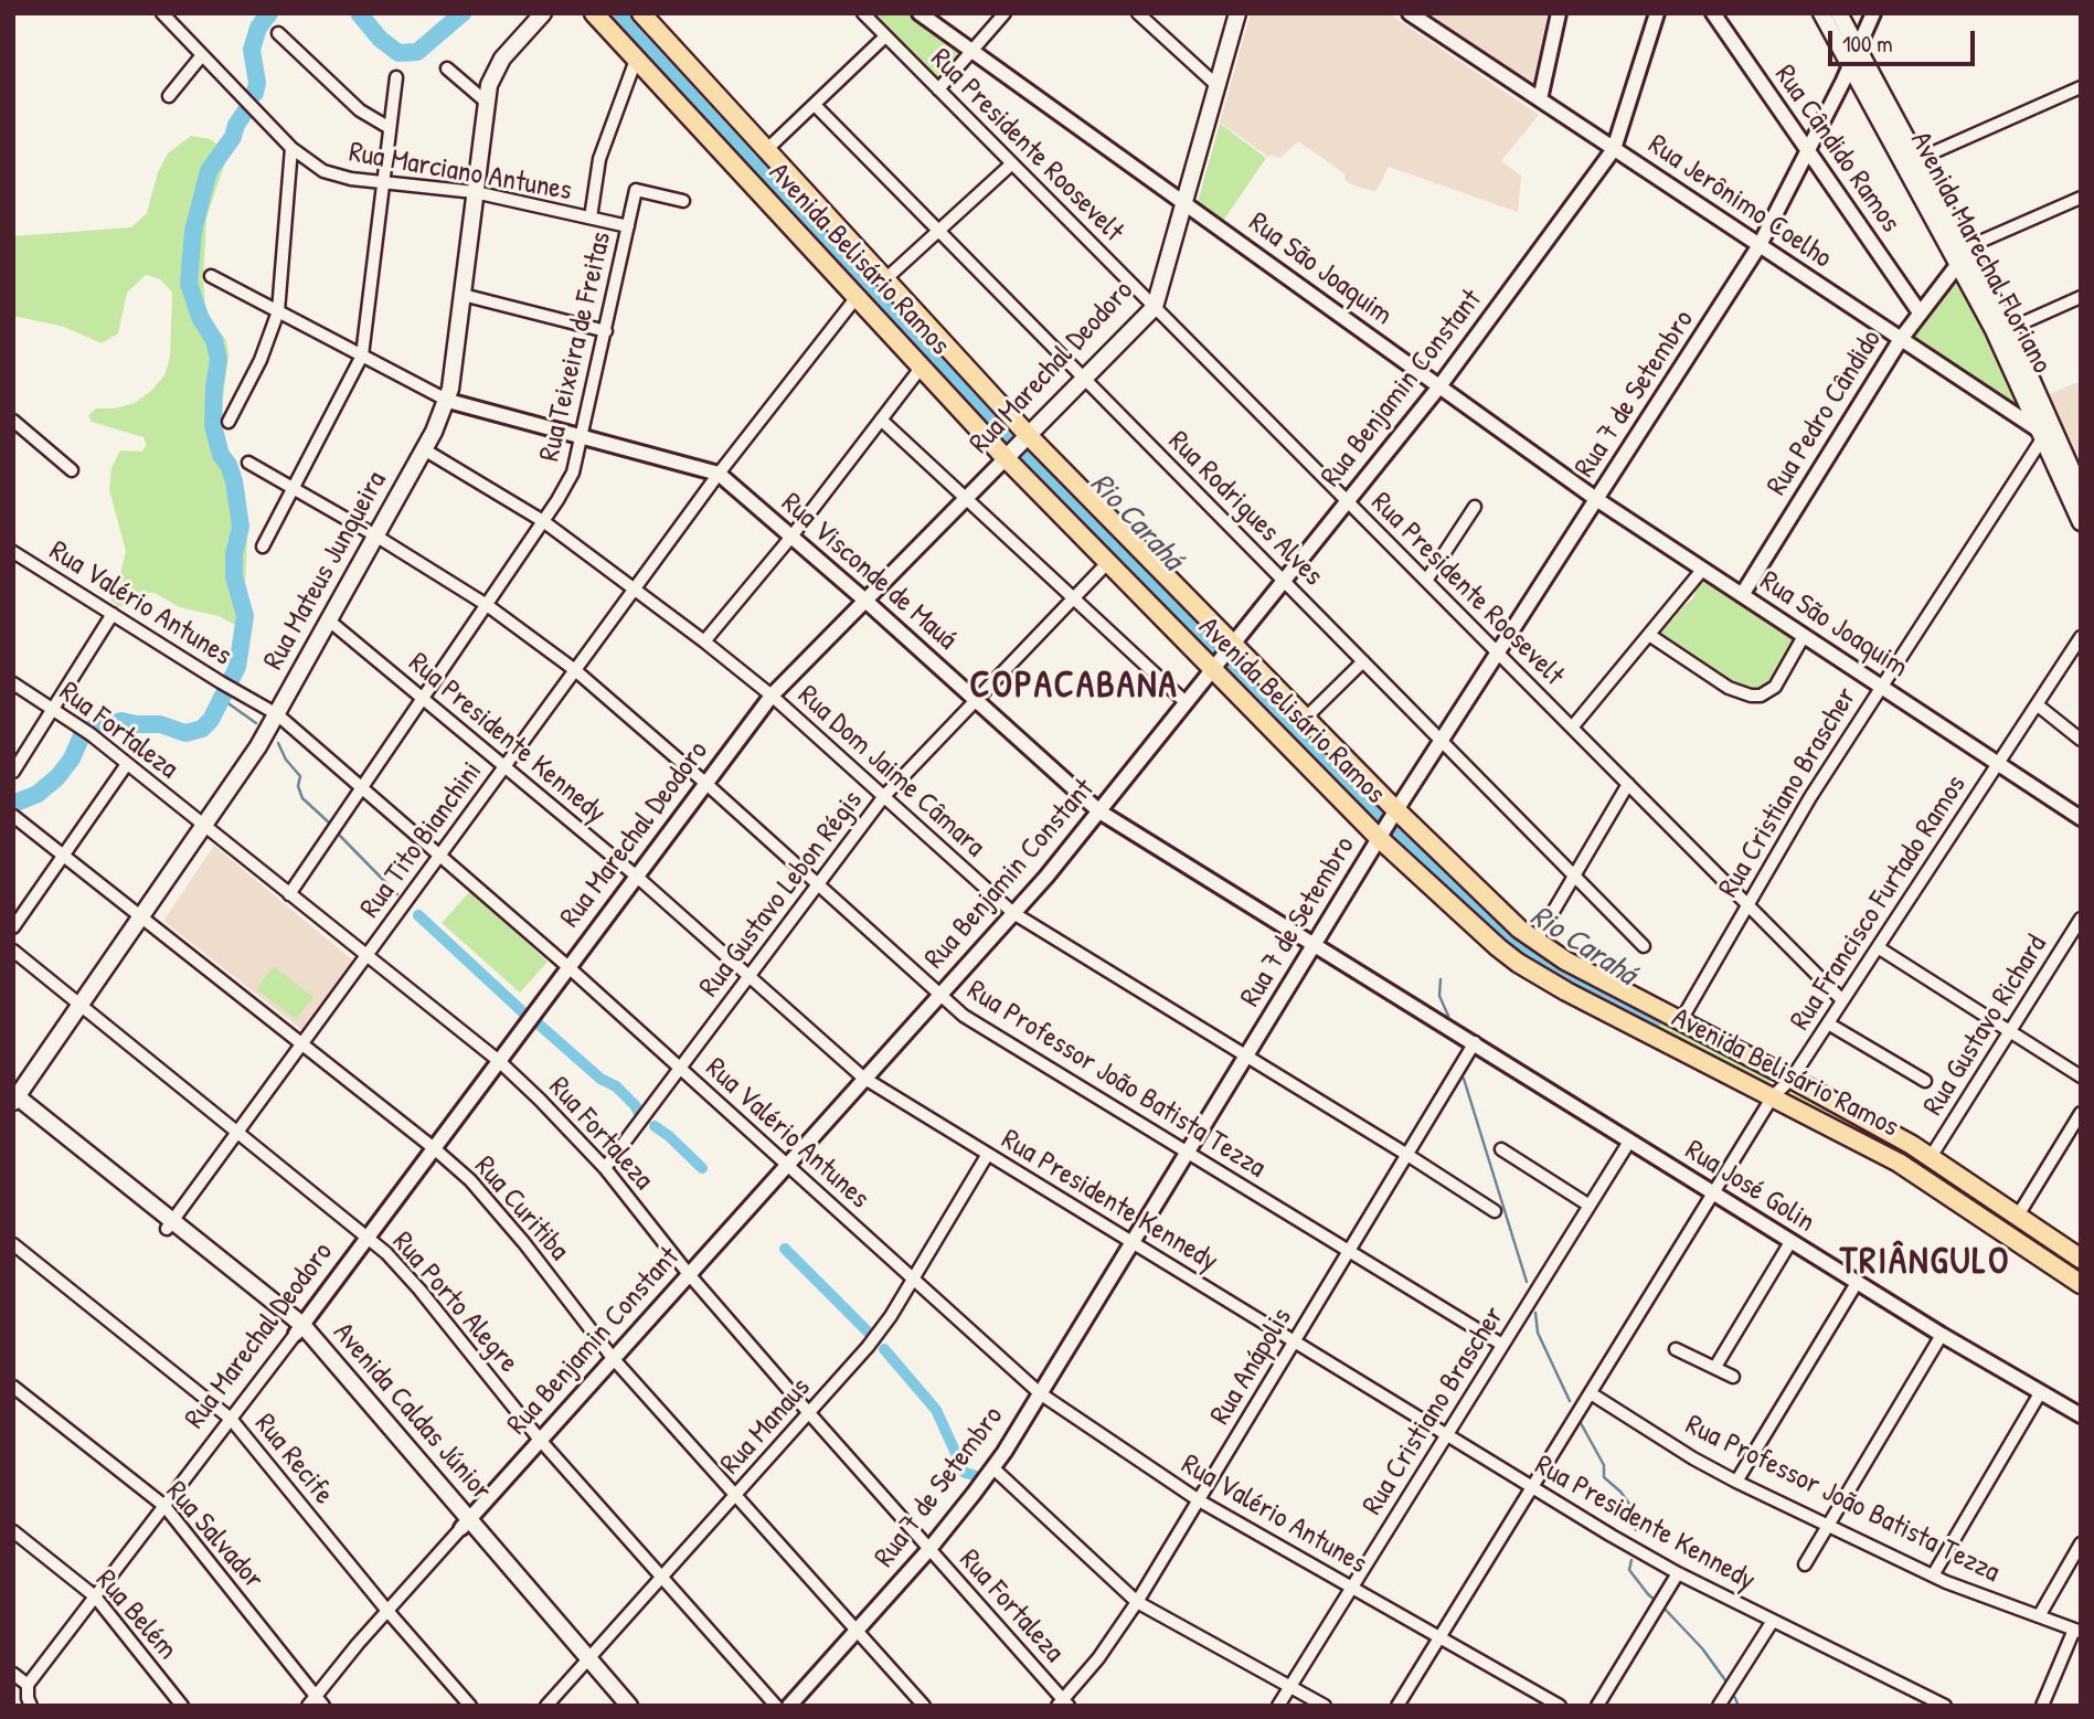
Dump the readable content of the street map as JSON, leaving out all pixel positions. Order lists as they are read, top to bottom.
{
  "streets": {
    "main road": [
      "Avenida Marechal Floriano",
      "Avenida Belisário Ramos",
      "Rua Marechal Deodoro",
      "Rua Mateus Junqueira",
      "Avenida Caldas Júnior"
    ],
    "street": [
      "Rua Presidente Roosevelt",
      "Rua Cândido Ramos",
      "Rua Marciano Antunes",
      "Rua Jerônimo Coelho",
      "Rua São Joaquim",
      "Rua Teixeira de Freitas",
      "Rua Benjamin Constant",
      "Rua 7 de Setembro",
      "Rua Pedro Cândido",
      "Rua Rodrigues Alves",
      "Rua Visconde de Mauá",
      "Rua Valério Antunes",
      "Rua Fortaleza",
      "Rua Presidente Kennedy",
      "Rua Dom Jaime Câmara",
      "Rua Cristiano Brascher",
      "Rua Tito Bianchini",
      "Rua Gustavo Lebon Régis",
      "Rua Francisco Furtado Ramos",
      "Rua Gustavo Richard",
      "Rua Professor João Batista Tezza",
      "Rua José Golin",
      "Rua Curitiba",
      "Rua Porto Alegre",
      "Rua Anápolis",
      "Rua Manaus",
      "Rua Recife",
      "Rua Salvador",
      "Rua Belém"
    ]
  },
  "crossings": [
    ["Rua Presidente Roosevelt", "Rua Marechal Deodoro"],
    ["Rua Presidente Roosevelt", "Rua Benjamin Constant"],
    ["Rua Presidente Roosevelt", "Rua 7 de Setembro"],
    ["Rua Presidente Roosevelt", "Rua Cristiano Brascher"],
    ["Rua Presidente Roosevelt", "Rua Francisco Furtado Ramos"],
    ["Rua Cândido Ramos", "Rua 7 de Setembro"],
    ["Rua Cândido Ramos", "Rua Pedro Cândido"],
    ["Rua Marciano Antunes", "Rua Teixeira de Freitas"],
    ["Rua Marciano Antunes", "Rua Mateus Junqueira"],
    ["Rua Jerônimo Coelho", "Avenida Marechal Floriano"],
    ["Rua Jerônimo Coelho", "Rua Benjamin Constant"],
    ["Rua Jerônimo Coelho", "Rua 7 de Setembro"],
    ["Rua Jerônimo Coelho", "Rua Pedro Cândido"],
    ["Rua Jerônimo Coelho", "Rua Cristiano Brascher"],
    ["Avenida Marechal Floriano", "Rua 7 de Setembro"],
    ["Avenida Marechal Floriano", "Rua Pedro Cândido"],
    ["Avenida Marechal Floriano", "Rua Cristiano Brascher"],
    ["Avenida Belisário Ramos", "Rua Marechal Deodoro"],
    ["Avenida Belisário Ramos", "Rua Benjamin Constant"],
    ["Avenida Belisário Ramos", "Rua 7 de Setembro"],
    ["Avenida Belisário Ramos", "Rua Cristiano Brascher"],
    ["Avenida Belisário Ramos", "Rua Tito Bianchini"],
    ["Avenida Belisário Ramos", "Rua Gustavo Lebon Régis"],
    ["Avenida Belisário Ramos", "Rua Francisco Furtado Ramos"],
    ["Avenida Belisário Ramos", "Rua Gustavo Richard"],
    ["Rua São Joaquim", "Rua Marechal Deodoro"],
    ["Rua São Joaquim", "Rua Benjamin Constant"],
    ["Rua São Joaquim", "Rua 7 de Setembro"],
    ["Rua São Joaquim", "Rua Pedro Cândido"],
    ["Rua São Joaquim", "Rua Cristiano Brascher"],
    ["Rua São Joaquim", "Rua Francisco Furtado Ramos"],
    ["Rua Teixeira de Freitas", "Rua Visconde de Mauá"],
    ["Rua Teixeira de Freitas", "Rua Valério Antunes"],
    ["Rua Teixeira de Freitas", "Rua Fortaleza"],
    ["Rua Teixeira de Freitas", "Rua Presidente Kennedy"],
    ["Rua Teixeira de Freitas", "Rua Dom Jaime Câmara"],
    ["Rua Teixeira de Freitas", "Rua Professor João Batista Tezza"],
    ["Rua Marechal Deodoro", "Rua Rodrigues Alves"],
    ["Rua Marechal Deodoro", "Rua Visconde de Mauá"],
    ["Rua Marechal Deodoro", "Rua Valério Antunes"],
    ["Rua Marechal Deodoro", "Rua Fortaleza"],
    ["Rua Marechal Deodoro", "Rua Presidente Kennedy"],
    ["Rua Marechal Deodoro", "Rua Dom Jaime Câmara"],
    ["Rua Marechal Deodoro", "Rua Professor João Batista Tezza"],
    ["Rua Marechal Deodoro", "Rua Curitiba"],
    ["Rua Marechal Deodoro", "Rua Porto Alegre"],
    ["Rua Marechal Deodoro", "Avenida Caldas Júnior"],
    ["Rua Marechal Deodoro", "Rua Recife"],
    ["Rua Marechal Deodoro", "Rua Salvador"],
    ["Rua Marechal Deodoro", "Rua Belém"],
    ["Rua Benjamin Constant", "Rua Rodrigues Alves"],
    ["Rua Benjamin Constant", "Rua Visconde de Mauá"],
    ["Rua Benjamin Constant", "Rua Valério Antunes"],
    ["Rua Benjamin Constant", "Rua Fortaleza"],
    ["Rua Benjamin Constant", "Rua Presidente Kennedy"],
    ["Rua Benjamin Constant", "Rua Dom Jaime Câmara"],
    ["Rua Benjamin Constant", "Rua Professor João Batista Tezza"],
    ["Rua Benjamin Constant", "Rua Curitiba"],
    ["Rua Benjamin Constant", "Rua Porto Alegre"],
    ["Rua Benjamin Constant", "Avenida Caldas Júnior"],
    ["Rua Benjamin Constant", "Rua Recife"],
    ["Rua Benjamin Constant", "Rua Salvador"],
    ["Rua 7 de Setembro", "Rua Rodrigues Alves"],
    ["Rua 7 de Setembro", "Rua Visconde de Mauá"],
    ["Rua 7 de Setembro", "Rua Valério Antunes"],
    ["Rua 7 de Setembro", "Rua Fortaleza"],
    ["Rua 7 de Setembro", "Rua Presidente Kennedy"],
    ["Rua 7 de Setembro", "Rua Dom Jaime Câmara"],
    ["Rua 7 de Setembro", "Rua Professor João Batista Tezza"],
    ["Rua 7 de Setembro", "Rua Curitiba"],
    ["Rua Mateus Junqueira", "Rua Visconde de Mauá"],
    ["Rua Mateus Junqueira", "Rua Valério Antunes"],
    ["Rua Mateus Junqueira", "Rua Fortaleza"],
    ["Rua Mateus Junqueira", "Rua Presidente Kennedy"],
    ["Rua Mateus Junqueira", "Rua Dom Jaime Câmara"],
    ["Rua Mateus Junqueira", "Rua Professor João Batista Tezza"],
    ["Rua Mateus Junqueira", "Rua Curitiba"],
    ["Rua Mateus Junqueira", "Rua Porto Alegre"],
    ["Rua Mateus Junqueira", "Avenida Caldas Júnior"],
    ["Rua Visconde de Mauá", "Rua Tito Bianchini"],
    ["Rua Visconde de Mauá", "Rua Gustavo Lebon Régis"],
    ["Rua Visconde de Mauá", "Rua José Golin"],
    ["Rua Visconde de Mauá", "Rua Anápolis"],
    ["Rua Valério Antunes", "Rua Cristiano Brascher"],
    ["Rua Valério Antunes", "Rua Tito Bianchini"],
    ["Rua Valério Antunes", "Rua Gustavo Lebon Régis"],
    ["Rua Valério Antunes", "Rua Francisco Furtado Ramos"],
    ["Rua Valério Antunes", "Rua Anápolis"],
    ["Rua Valério Antunes", "Rua Manaus"],
    ["Rua Fortaleza", "Rua Tito Bianchini"],
    ["Rua Fortaleza", "Rua Gustavo Lebon Régis"],
    ["Rua Fortaleza", "Rua Anápolis"],
    ["Rua Fortaleza", "Rua Manaus"],
    ["Rua Presidente Kennedy", "Rua Cristiano Brascher"],
    ["Rua Presidente Kennedy", "Rua Tito Bianchini"],
    ["Rua Presidente Kennedy", "Rua Gustavo Lebon Régis"],
    ["Rua Presidente Kennedy", "Rua Francisco Furtado Ramos"],
    ["Rua Presidente Kennedy", "Rua Anápolis"],
    ["Rua Presidente Kennedy", "Rua Manaus"],
    ["Rua Dom Jaime Câmara", "Rua Tito Bianchini"],
    ["Rua Dom Jaime Câmara", "Rua Gustavo Lebon Régis"],
    ["Rua Dom Jaime Câmara", "Rua Anápolis"],
    ["Rua Cristiano Brascher", "Rua Professor João Batista Tezza"],
    ["Rua Cristiano Brascher", "Rua José Golin"],
    ["Rua Tito Bianchini", "Rua Professor João Batista Tezza"],
    ["Rua Tito Bianchini", "Rua Curitiba"],
    ["Rua Tito Bianchini", "Rua Porto Alegre"],
    ["Rua Tito Bianchini", "Avenida Caldas Júnior"],
    ["Rua Gustavo Lebon Régis", "Rua Professor João Batista Tezza"],
    ["Rua Francisco Furtado Ramos", "Rua Professor João Batista Tezza"],
    ["Rua Francisco Furtado Ramos", "Rua José Golin"],
    ["Rua Professor João Batista Tezza", "Rua Anápolis"],
    ["Rua José Golin", "Rua Anápolis"],
    ["Rua Curitiba", "Rua Manaus"],
    ["Rua Porto Alegre", "Rua Manaus"],
    ["Avenida Caldas Júnior", "Rua Manaus"]
  ],
  "districts": ["COPACABANA", "TRIÂNGULO"],
  "water": ["Rio Carahá"],
  "scale_bar": "100 m"
}
